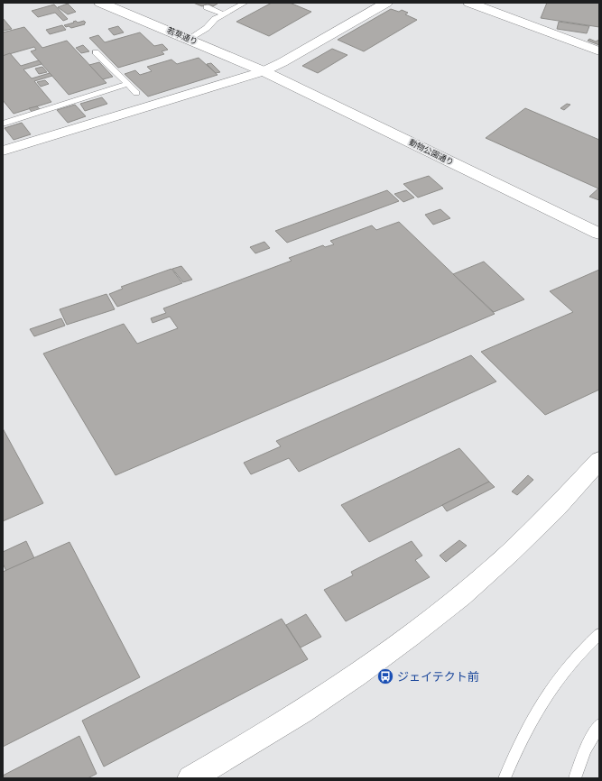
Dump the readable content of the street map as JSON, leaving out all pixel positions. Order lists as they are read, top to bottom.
{
  "streets": {
    "street": ["若草通り", "動物公園通り"]
  },
  "crossings": [
    ["若草通り", "動物公園通り"]
  ],
  "places": {
    "bus stop": ["ジェイテクト前"]
  }
}
